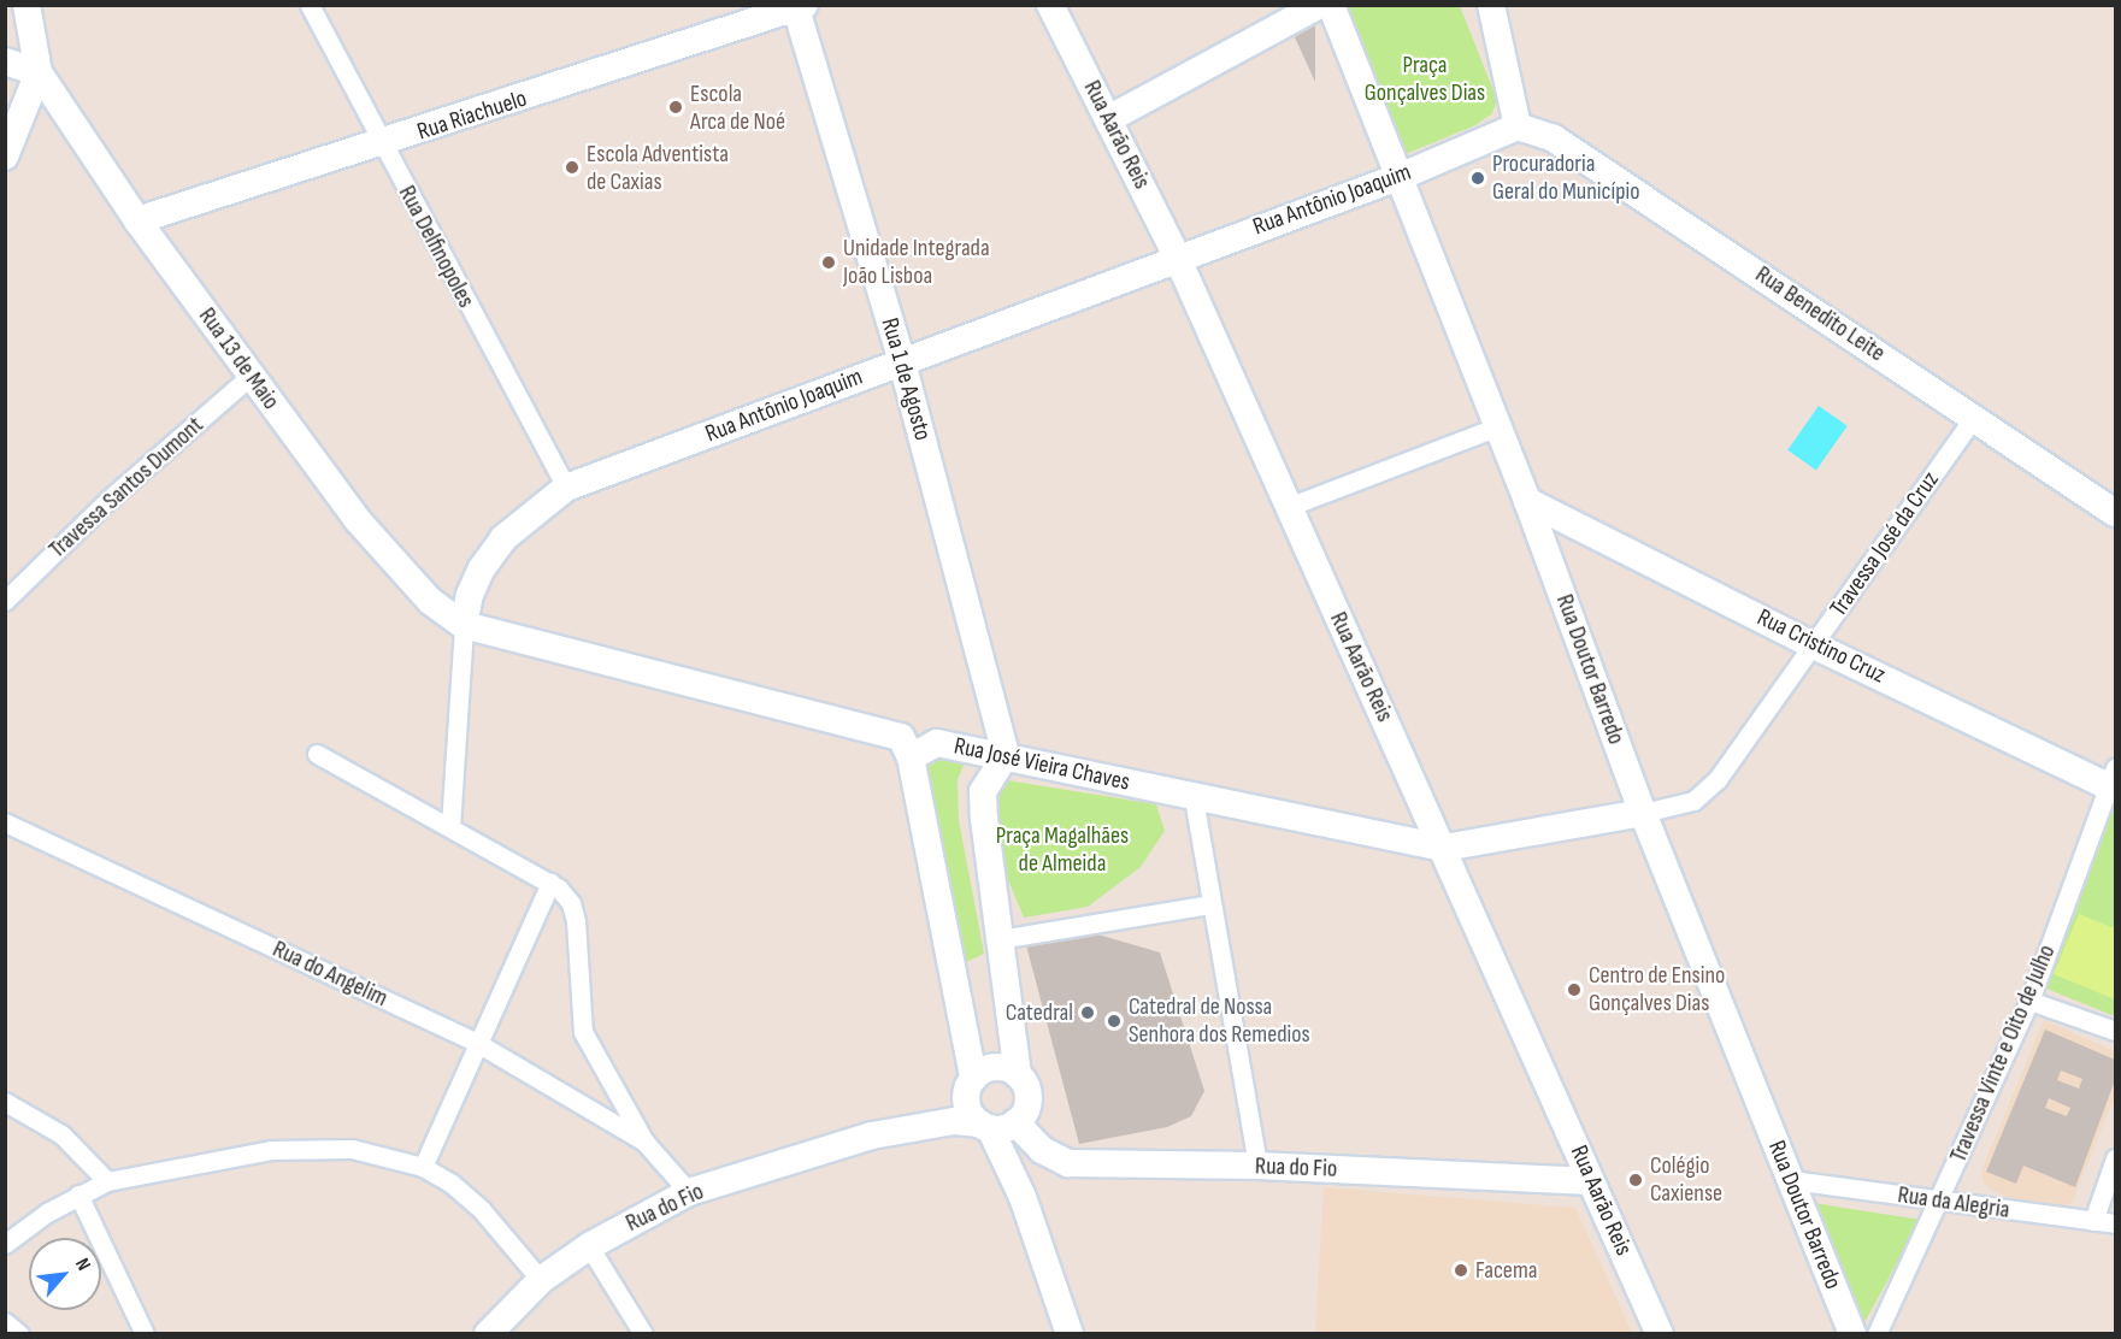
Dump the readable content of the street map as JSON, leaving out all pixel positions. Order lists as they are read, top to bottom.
{
  "streets": {
    "main road": [
      "Rua Riachuelo",
      "Rua Aarão Reis",
      "Rua Antônio Joaquim",
      "Rua Benedito Leite",
      "Rua 13 de Maio",
      "Rua 1 de Agosto",
      "Rua Cristino Cruz",
      "Rua Doutor Barredo",
      "Rua José Vieira Chaves",
      "Rua do Fio"
    ],
    "street": [
      "Rua Delfinopoles",
      "Travessa Santos Dumont",
      "Travessa José da Cruz",
      "Rua do Angelim",
      "Travessa Vinte e Oito de Julho",
      "Rua da Alegria"
    ]
  },
  "crossings": [
    ["Rua Riachuelo", "Rua Delfinopoles"],
    ["Rua Riachuelo", "Rua 13 de Maio"],
    ["Rua Riachuelo", "Rua 1 de Agosto"],
    ["Rua Aarão Reis", "Rua Antônio Joaquim"],
    ["Rua Aarão Reis", "Rua José Vieira Chaves"],
    ["Rua Aarão Reis", "Rua do Fio"],
    ["Rua Antônio Joaquim", "Rua Delfinopoles"],
    ["Rua Antônio Joaquim", "Rua Benedito Leite"],
    ["Rua Antônio Joaquim", "Rua 13 de Maio"],
    ["Rua Antônio Joaquim", "Rua 1 de Agosto"],
    ["Rua Antônio Joaquim", "Rua Doutor Barredo"],
    ["Rua Benedito Leite", "Travessa José da Cruz"],
    ["Rua 13 de Maio", "Travessa Santos Dumont"],
    ["Rua 1 de Agosto", "Rua José Vieira Chaves"],
    ["Travessa José da Cruz", "Rua Cristino Cruz"],
    ["Travessa José da Cruz", "Rua Doutor Barredo"],
    ["Travessa José da Cruz", "Rua José Vieira Chaves"],
    ["Rua Cristino Cruz", "Rua Doutor Barredo"],
    ["Rua Cristino Cruz", "Travessa Vinte e Oito de Julho"],
    ["Rua Doutor Barredo", "Rua José Vieira Chaves"],
    ["Rua Doutor Barredo", "Rua da Alegria"],
    ["Travessa Vinte e Oito de Julho", "Rua da Alegria"]
  ],
  "parks": ["Praça Gonçalves Dias", "Praça Magalhães de Almeida"],
  "places": [
    "Escola Arca de Noé",
    "Escola Adventista de Caxias",
    "Procuradoria Geral do Município",
    "Unidade Integrada João Lisboa",
    "Centro de Ensino Gonçalves Dias",
    "Catedral",
    "Catedral de Nossa Senhora dos Remedios",
    "Colégio Caxiense",
    "Facema"
  ],
  "north": "top right"
}
